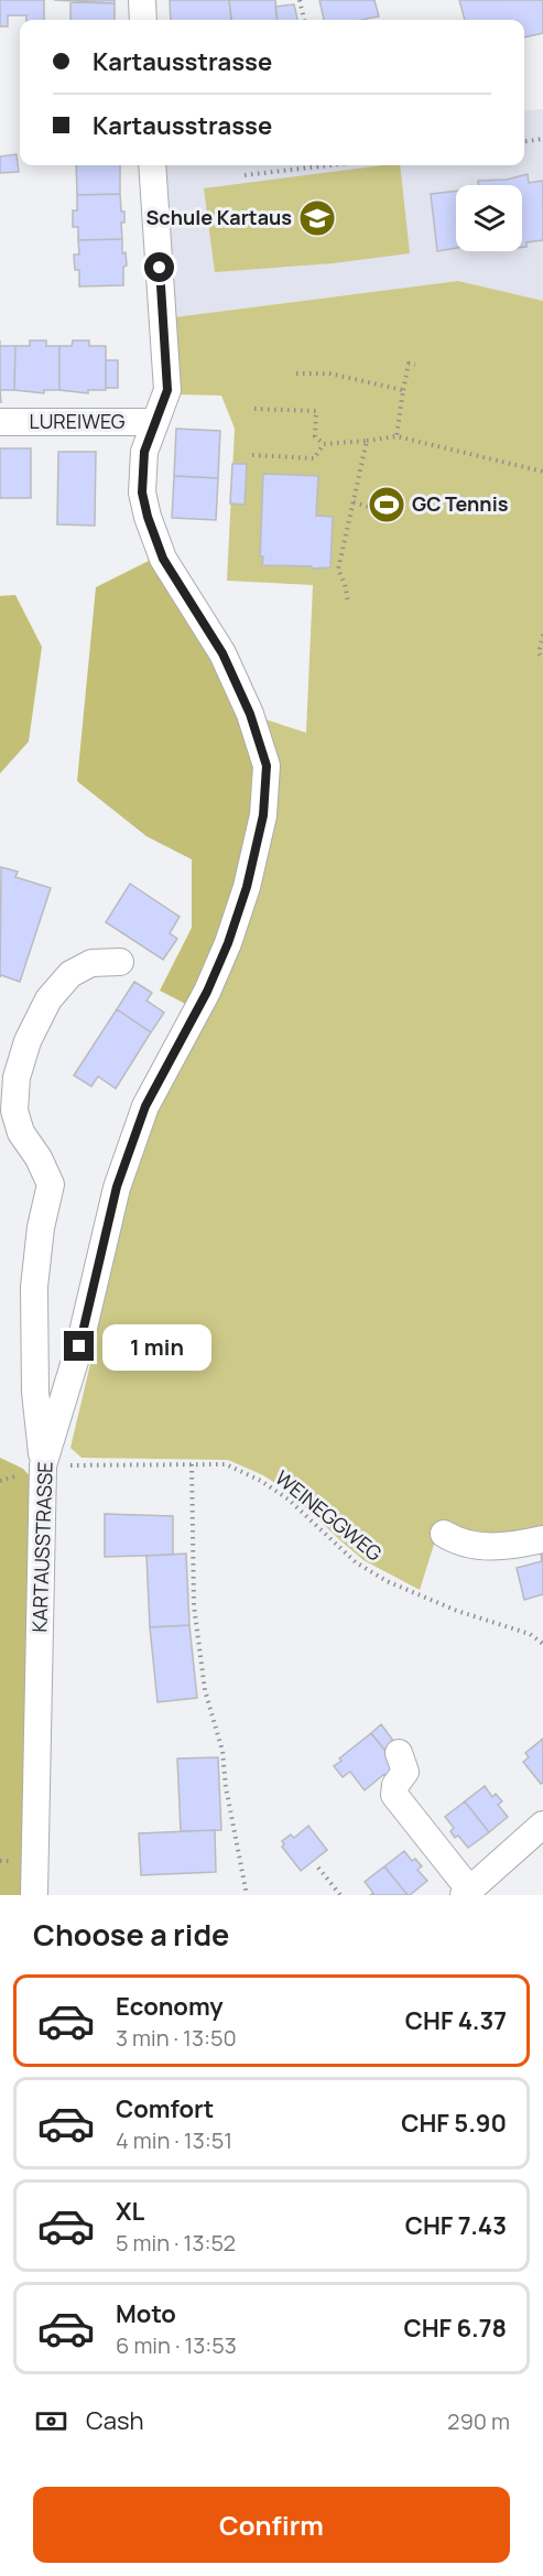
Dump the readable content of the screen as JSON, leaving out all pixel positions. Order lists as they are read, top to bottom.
{
  "streets": {
    "street": ["LUREIWEG", "KARTAUSSTRASSE"],
    "path": ["WEINEGGWEG"]
  },
  "crossings": [
    ["LUREIWEG", "KARTAUSSTRASSE"],
    ["WEINEGGWEG", "KARTAUSSTRASSE"]
  ],
  "places": {
    "school or university": ["Schule Kartaus"],
    "sports": ["GC Tennis"]
  },
  "page": {
    "banner": ["Kartausstrasse", "Kartausstrasse"],
    "bubble": "1 min",
    "heading": "Choose a ride",
    "list": [
      {
        "name": "Economy",
        "note": "3 min · 13:50",
        "value": "CHF 4.37"
      },
      {
        "name": "Comfort",
        "note": "4 min · 13:51",
        "value": "CHF 5.90"
      },
      {
        "name": "XL",
        "note": "5 min · 13:52",
        "value": "CHF 7.43"
      },
      {
        "name": "Moto",
        "note": "6 min · 13:53",
        "value": "CHF 6.78"
      }
    ],
    "pay": ["Cash", "290 m"],
    "buttons": "Confirm"
  }
}
